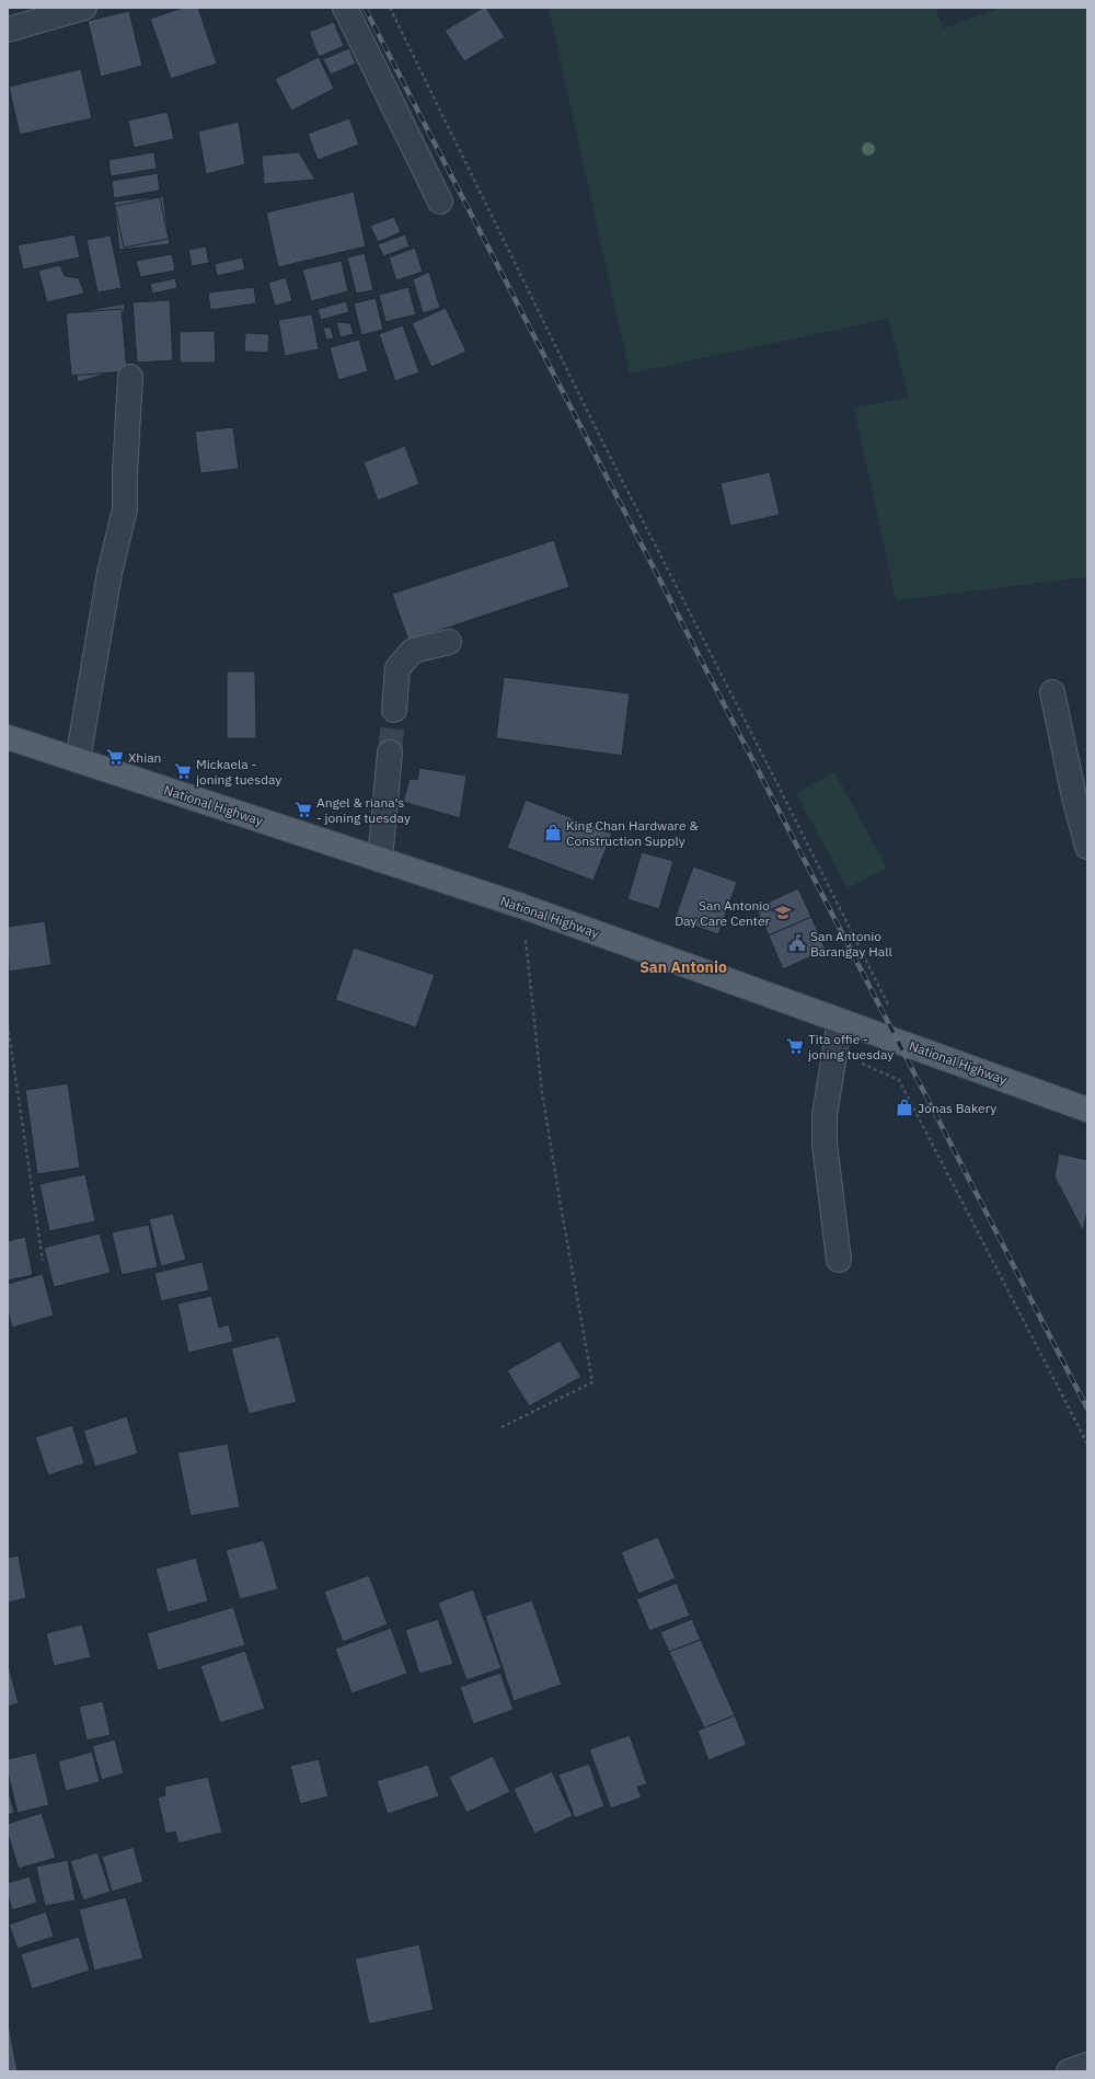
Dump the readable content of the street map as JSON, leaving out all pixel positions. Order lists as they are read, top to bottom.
{
  "streets": {
    "main road": ["National Highway"]
  },
  "districts": ["San Antonio"],
  "places": {
    "supermarket": [
      "Xhian",
      "Mickaela - joning tuesday",
      "Angel & riana's - joning tuesday",
      "Tita offie - joning tuesday"
    ],
    "shop": ["King Chan Hardware & Construction Supply", "Jonas Bakery"],
    "school or university": ["San Antonio Day Care Center"],
    "public building": ["San Antonio Barangay Hall"]
  }
}
